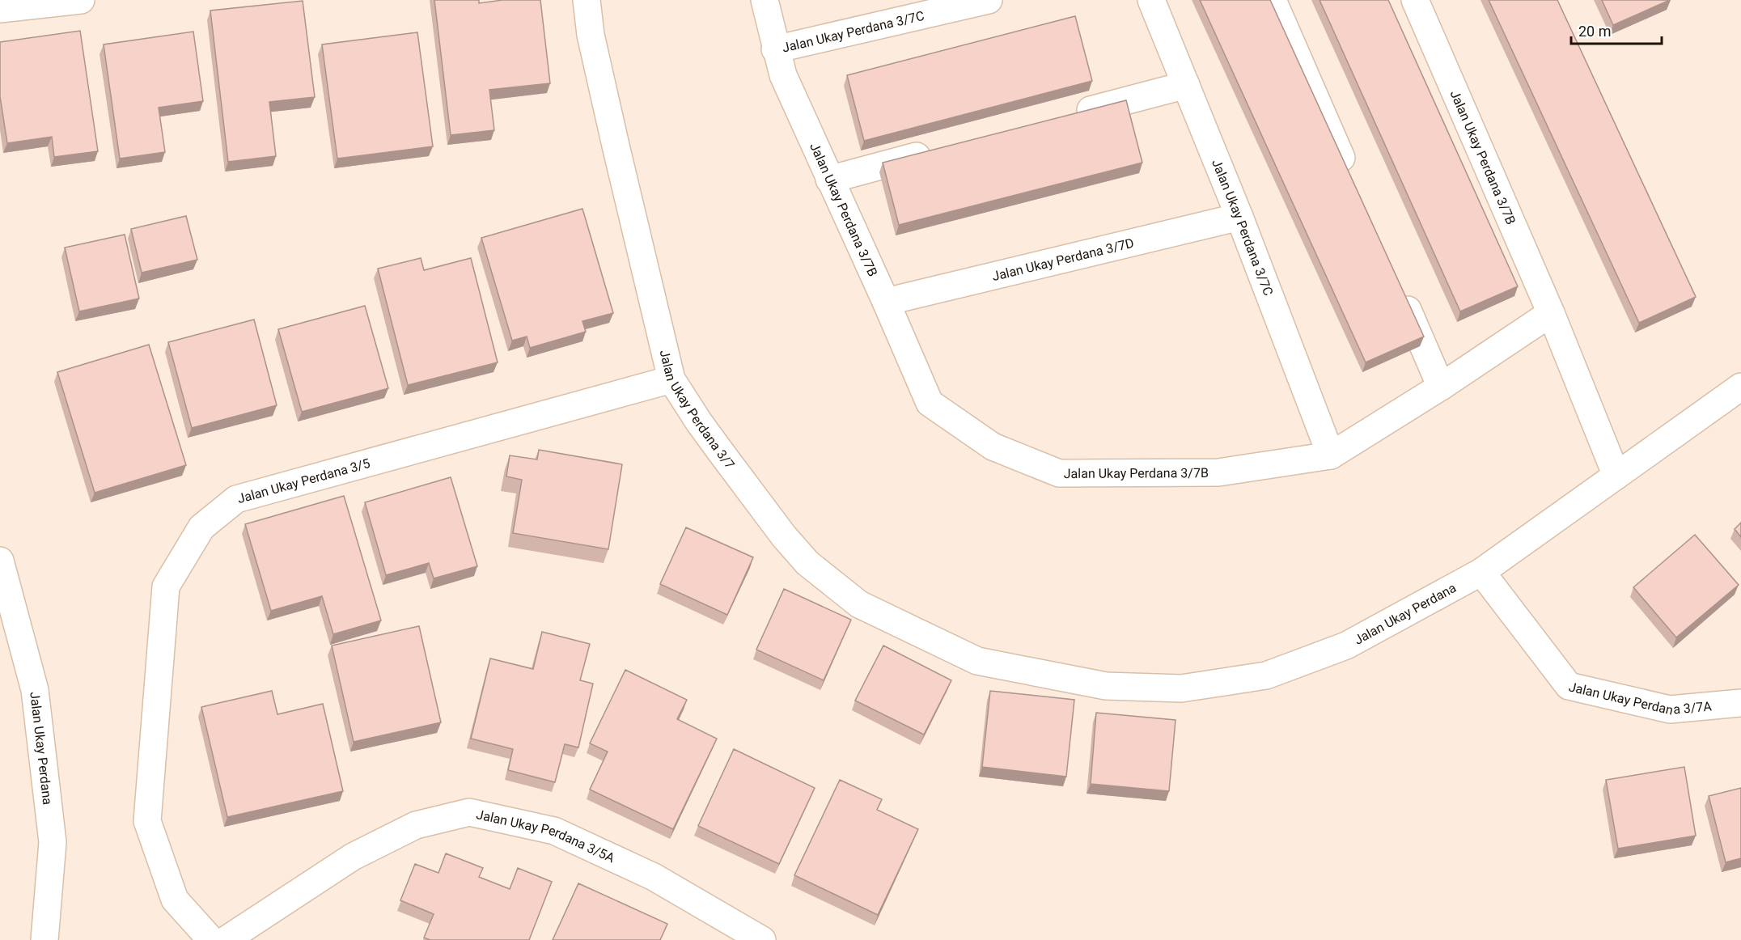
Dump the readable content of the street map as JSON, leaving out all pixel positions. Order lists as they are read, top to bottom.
{
  "streets": {
    "street": [
      "Jalan Ukay Perdana 3/7C",
      "Jalan Ukay Perdana 3/7B",
      "Jalan Ukay Perdana 3/7D",
      "Jalan Ukay Perdana 3/7",
      "Jalan Ukay Perdana 3/5",
      "Jalan Ukay Perdana",
      "Jalan Ukay Perdana 3/7A",
      "Jalan Ukay Perdana 3/5A"
    ]
  },
  "crossings": [
    ["Jalan Ukay Perdana 3/7C", "Jalan Ukay Perdana 3/7B"],
    ["Jalan Ukay Perdana 3/7C", "Jalan Ukay Perdana 3/7D"],
    ["Jalan Ukay Perdana 3/7B", "Jalan Ukay Perdana 3/7D"],
    ["Jalan Ukay Perdana 3/7B", "Jalan Ukay Perdana"],
    ["Jalan Ukay Perdana 3/7", "Jalan Ukay Perdana 3/5"],
    ["Jalan Ukay Perdana 3/7", "Jalan Ukay Perdana"],
    ["Jalan Ukay Perdana", "Jalan Ukay Perdana 3/7A"]
  ],
  "scale_bar": "20 m"
}
